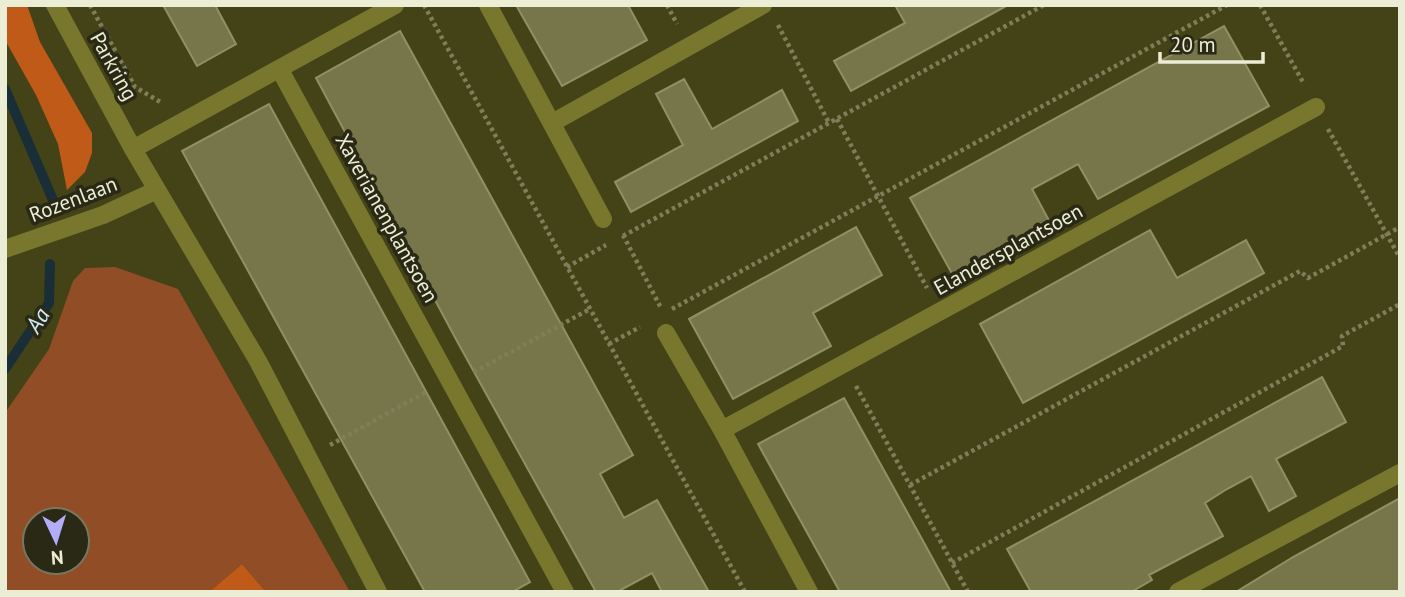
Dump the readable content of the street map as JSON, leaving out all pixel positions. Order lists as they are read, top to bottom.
{
  "streets": {
    "street": [
      "Parkring",
      "Rozenlaan",
      "Xaverianenplantsoen",
      "Elandersplantsoen"
    ]
  },
  "water": ["Aa"],
  "scale_bar": "20 m",
  "north": "bottom"
}
